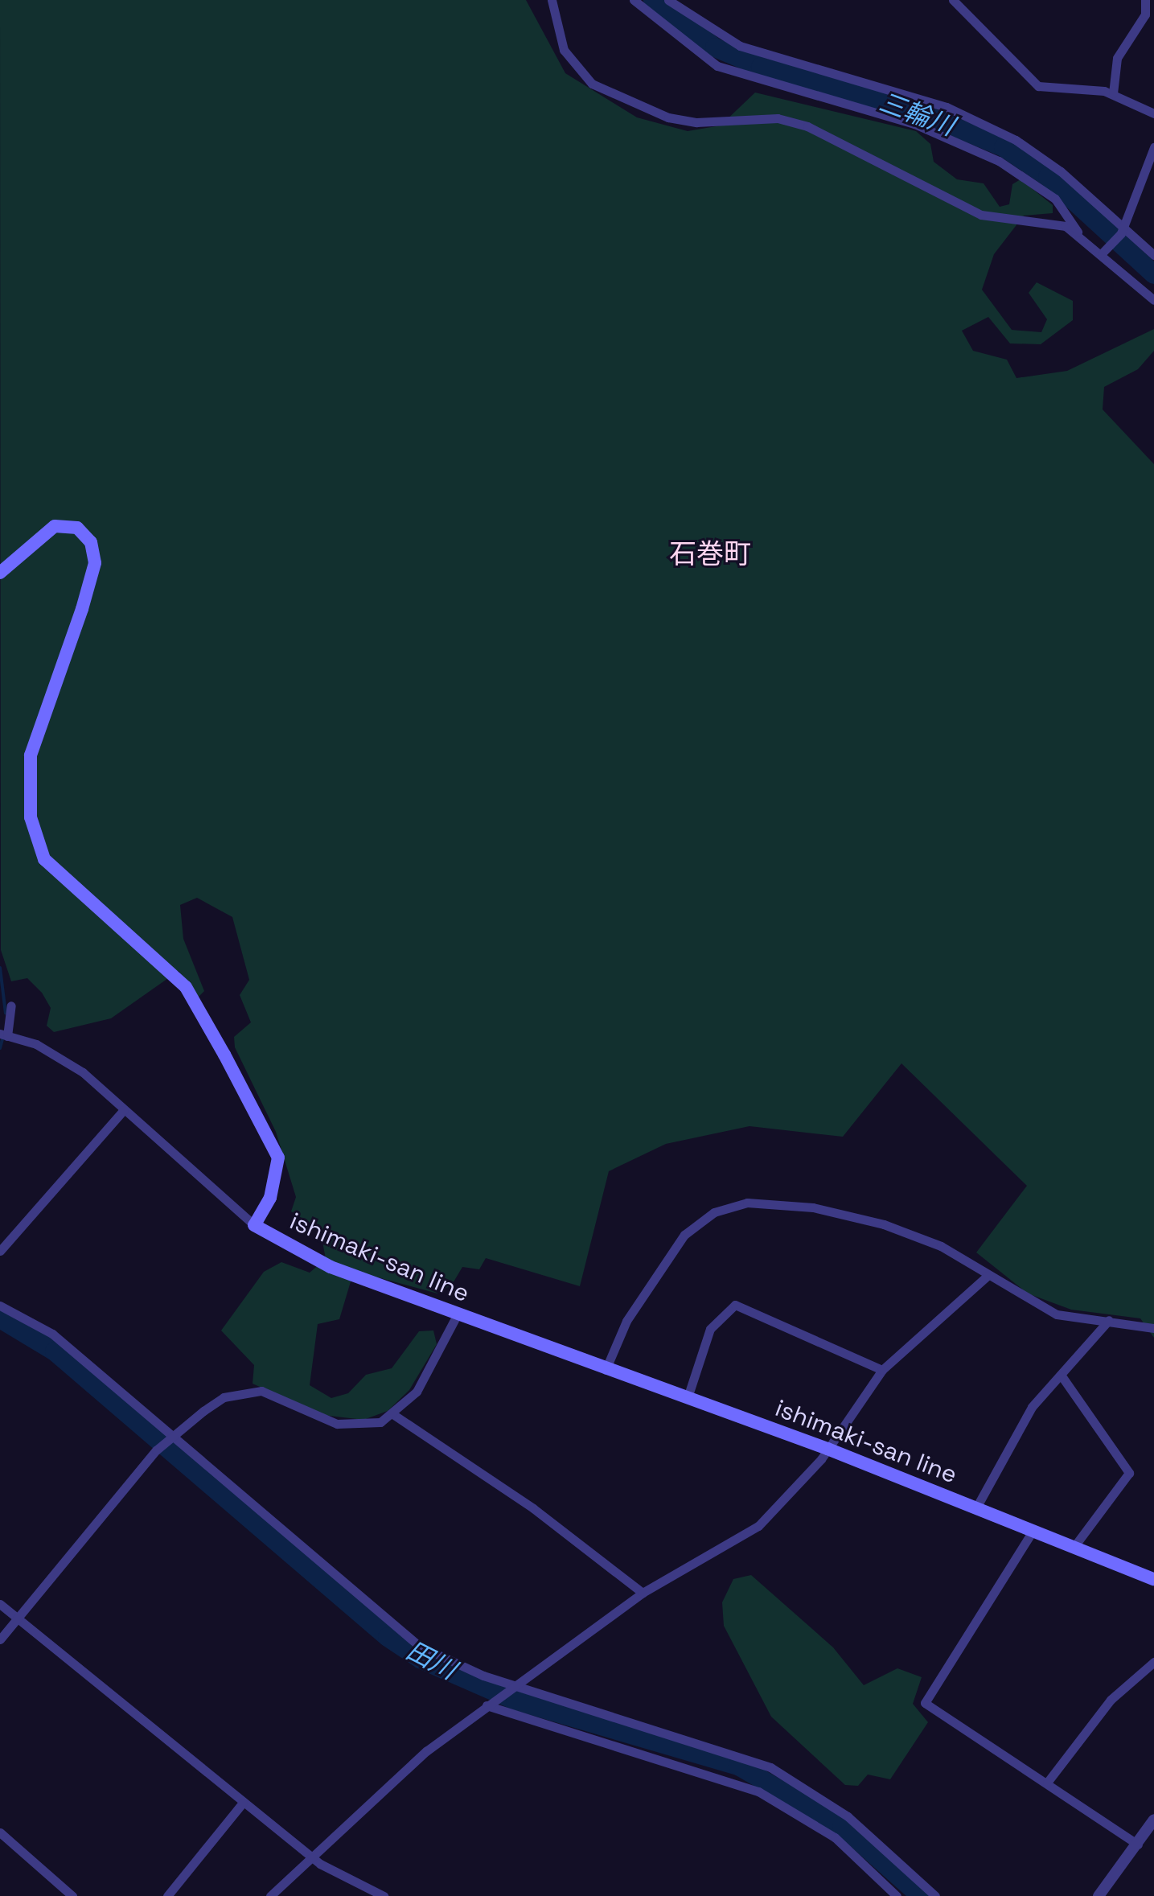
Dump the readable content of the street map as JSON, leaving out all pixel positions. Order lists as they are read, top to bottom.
{
  "streets": {
    "main road": ["ishimaki-san line"]
  },
  "districts": ["石巻町"],
  "water": ["三輪川", "田川"]
}
